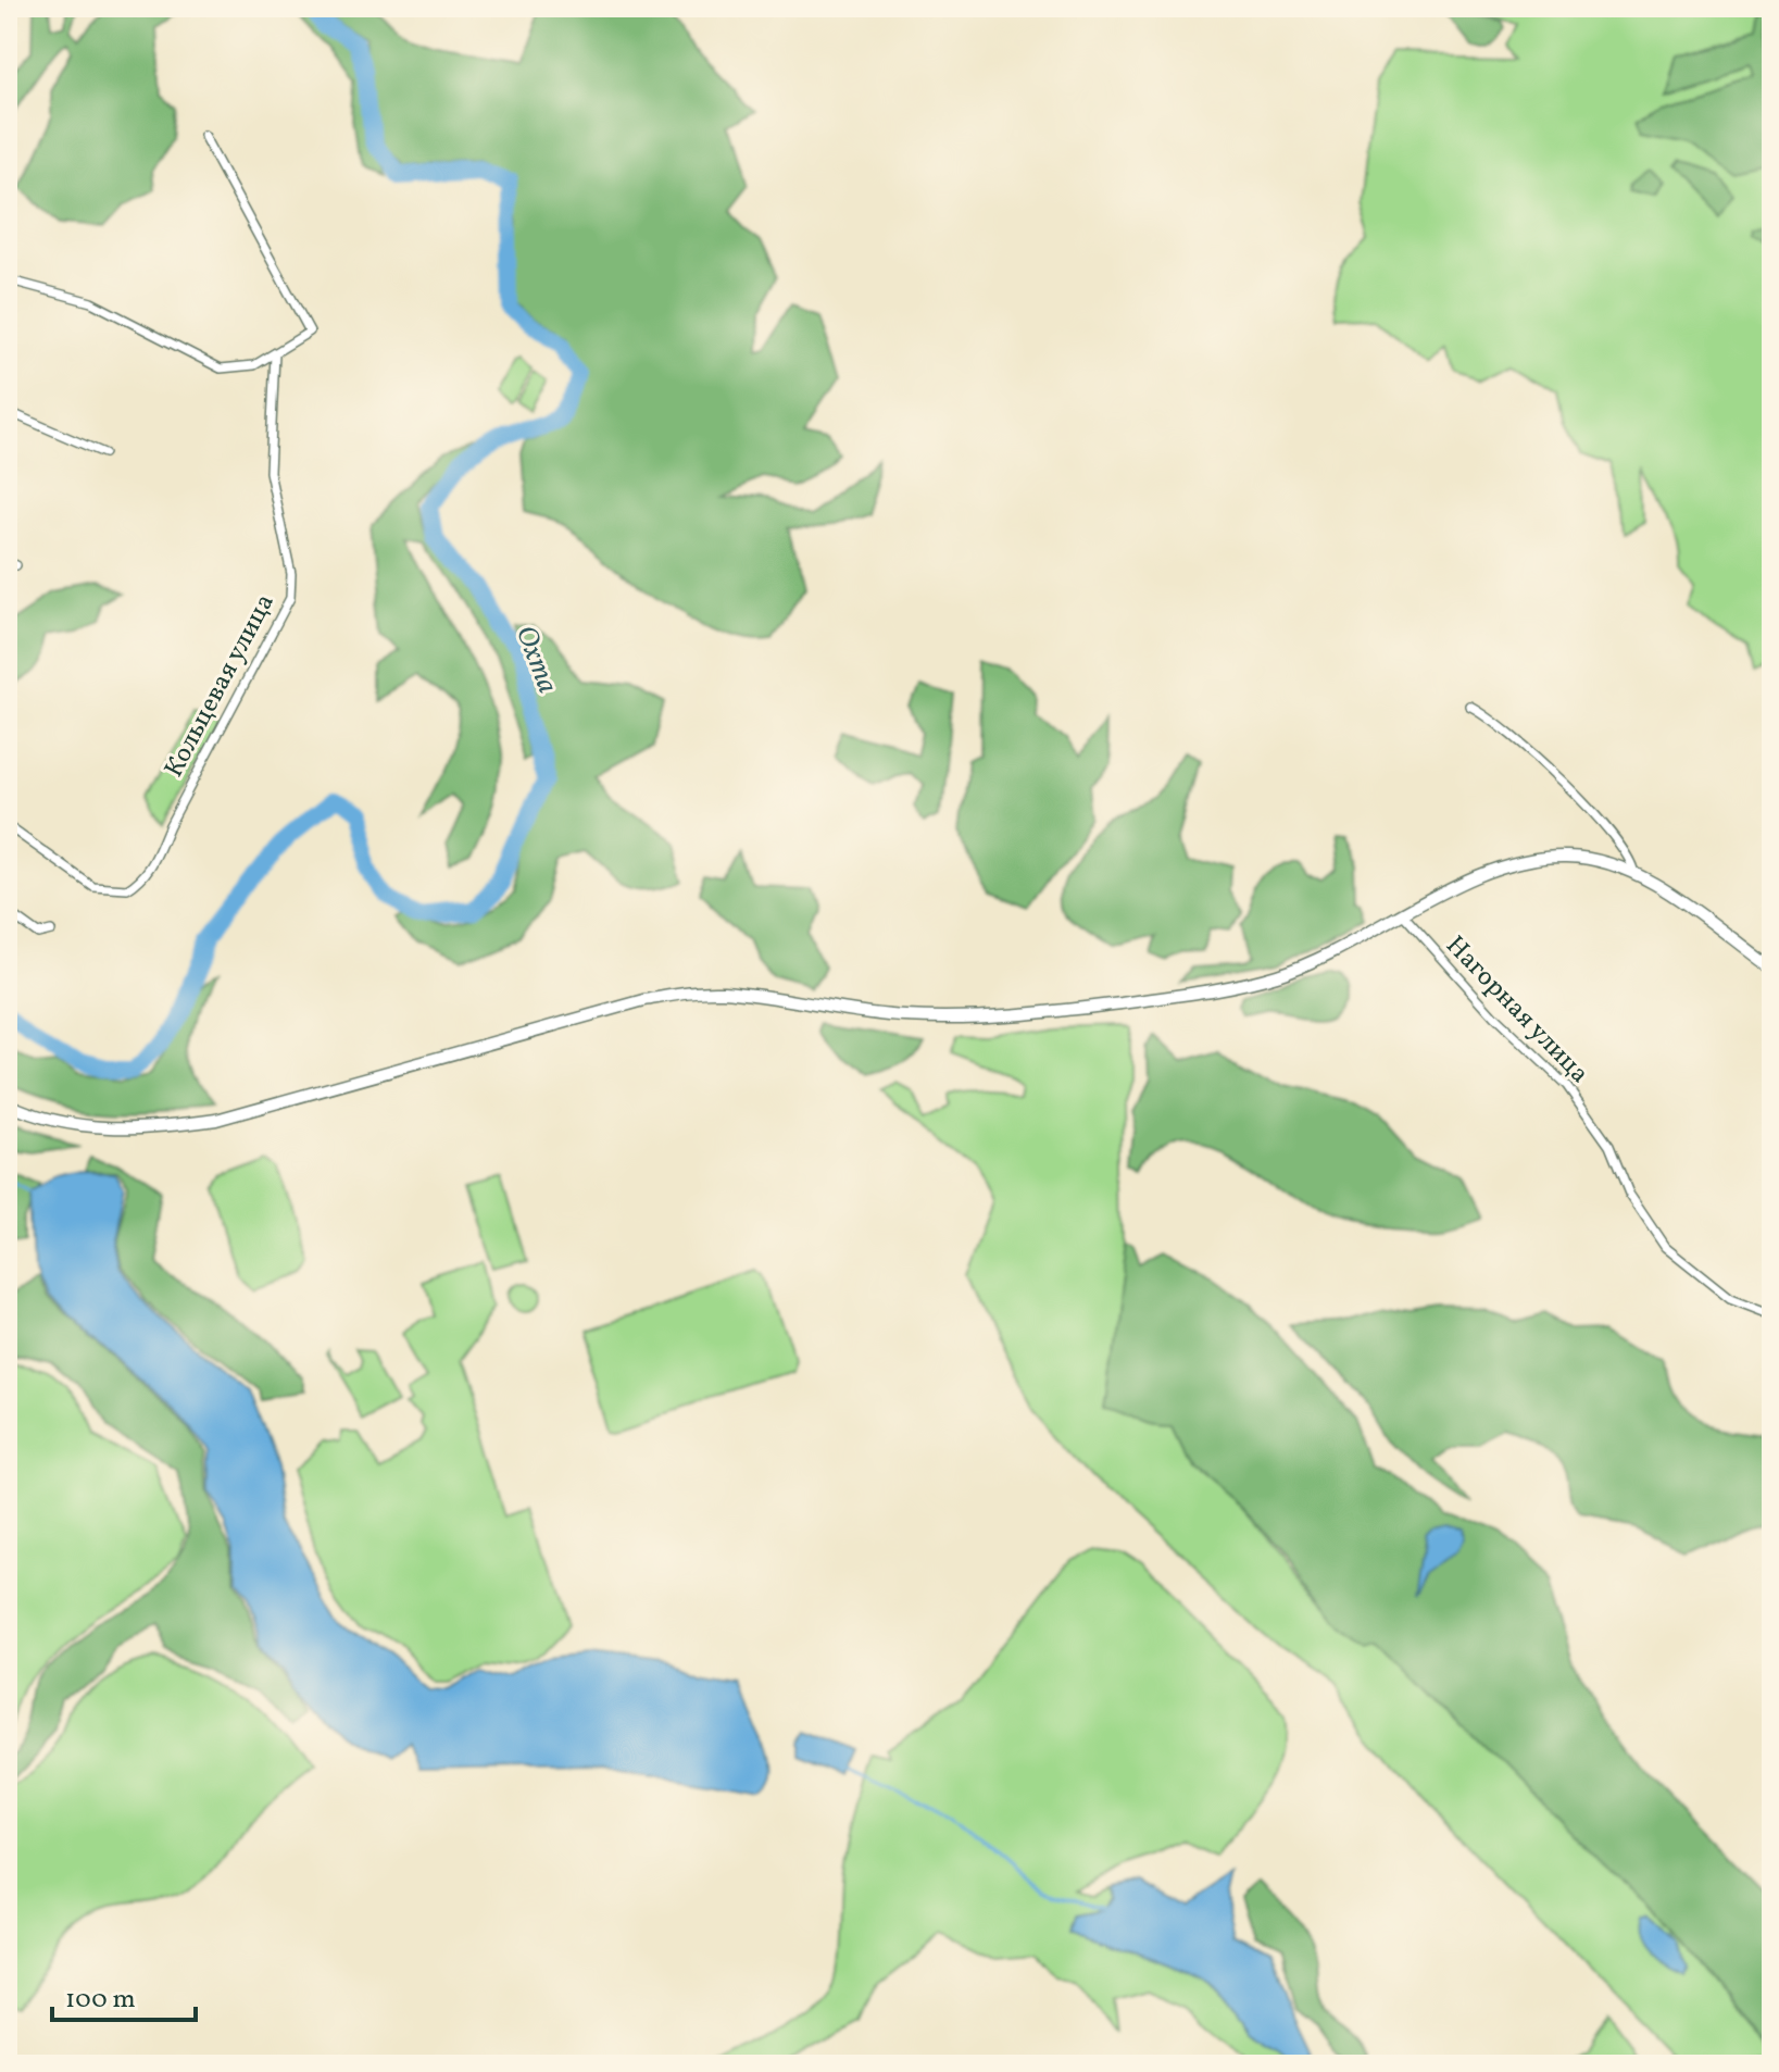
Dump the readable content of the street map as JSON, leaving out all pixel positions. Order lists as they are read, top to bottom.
{
  "streets": {
    "street": ["Кольцевая улица", "Нагорная улица"]
  },
  "water": ["Охта"],
  "scale_bar": "100 m"
}
